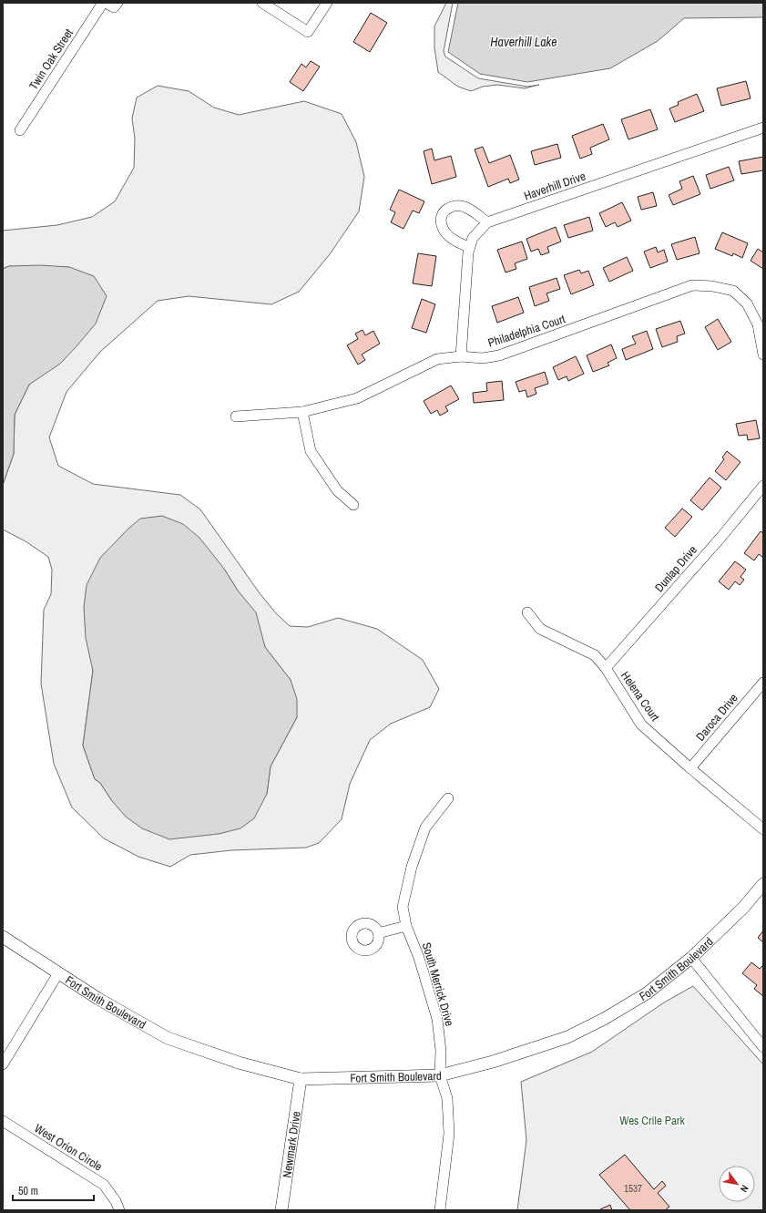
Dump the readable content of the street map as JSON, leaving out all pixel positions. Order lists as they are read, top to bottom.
{
  "streets": {
    "street": [
      "Twin Oak Street",
      "Haverhill Drive",
      "Philadelphia Court",
      "Dunlap Drive",
      "Helena Court",
      "Daroca Drive",
      "Fort Smith Boulevard",
      "South Merrick Drive",
      "Newmark Drive",
      "West Orion Circle"
    ]
  },
  "crossings": [
    ["Haverhill Drive", "Philadelphia Court"],
    ["Dunlap Drive", "Helena Court"],
    ["Helena Court", "Daroca Drive"],
    ["Fort Smith Boulevard", "South Merrick Drive"],
    ["Fort Smith Boulevard", "Newmark Drive"]
  ],
  "water": ["Haverhill Lake"],
  "parks": ["Wes Crile Park"],
  "house_numbers": ["1537"],
  "scale_bar": "50 m",
  "north": "bottom right"
}
